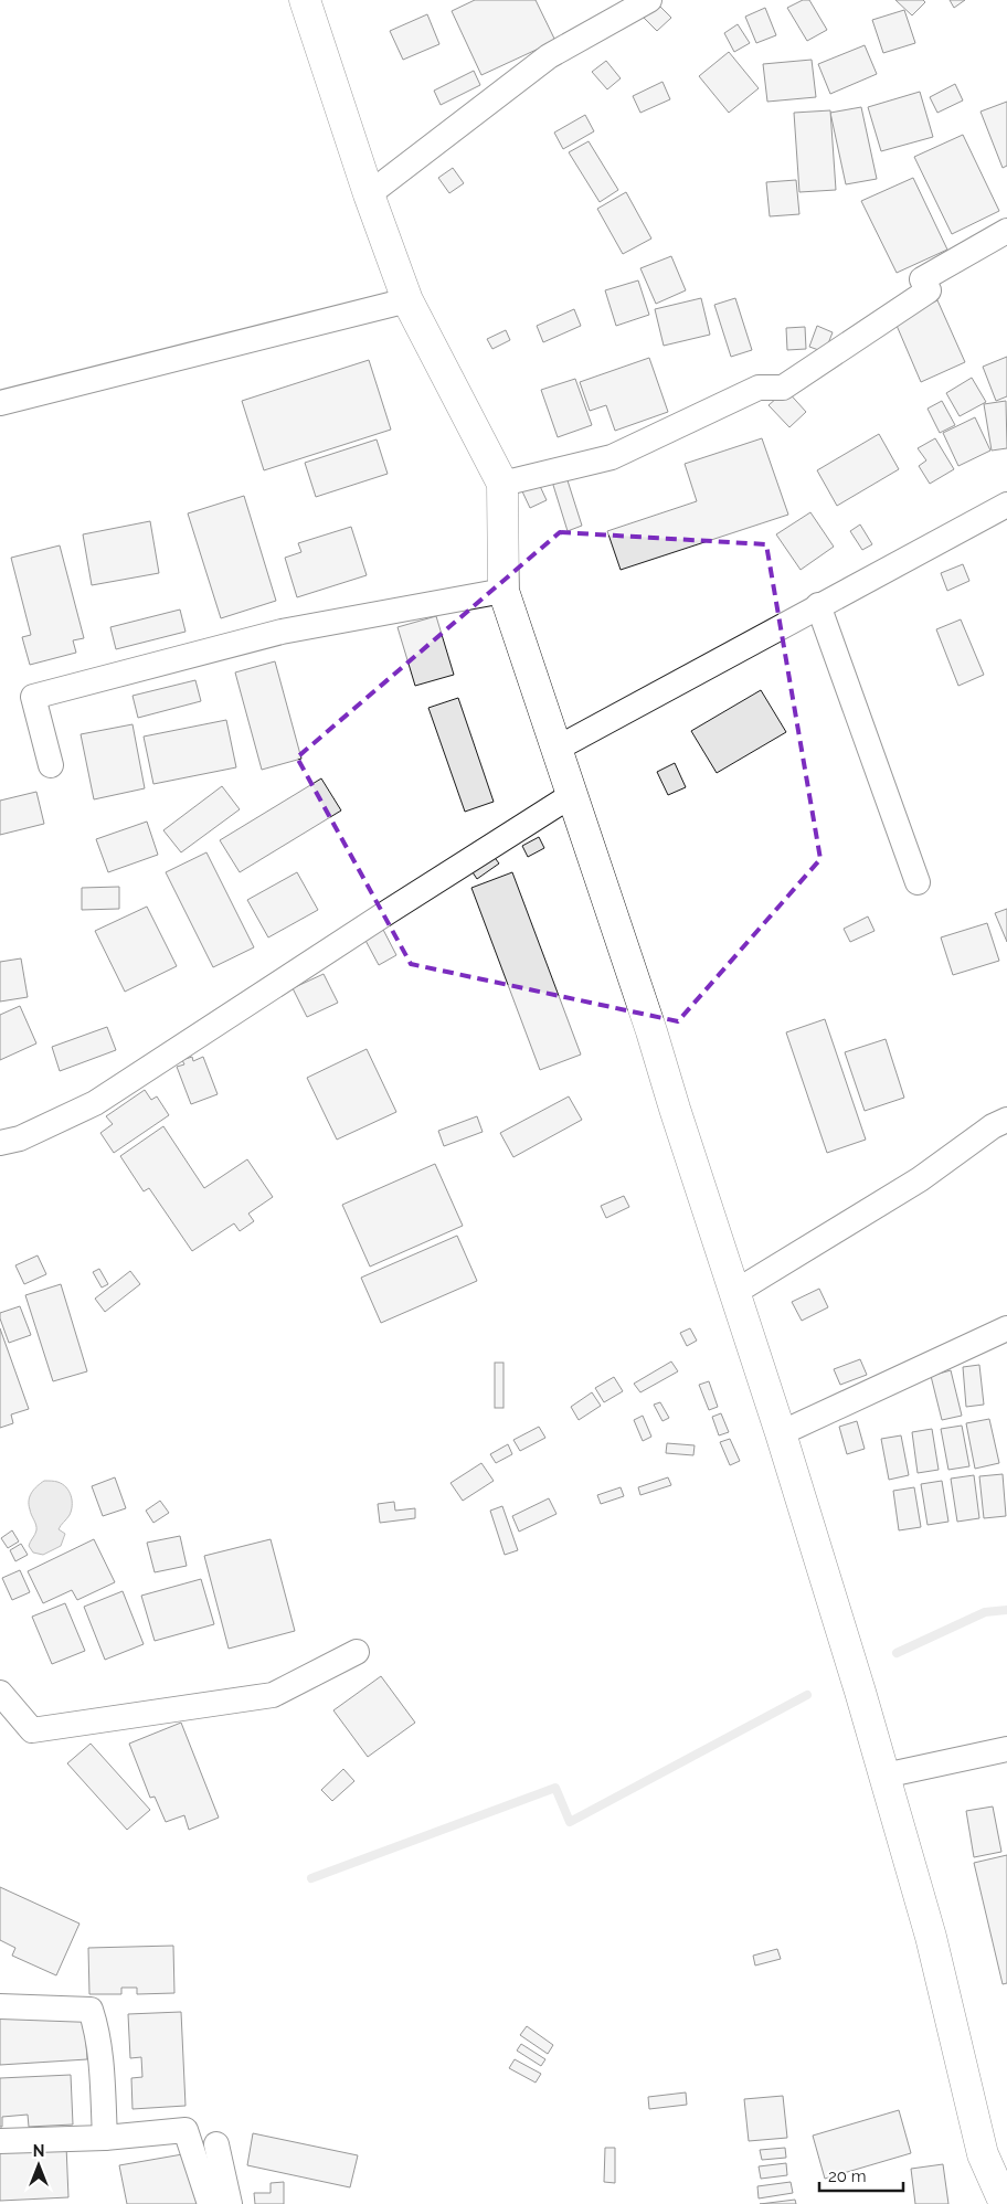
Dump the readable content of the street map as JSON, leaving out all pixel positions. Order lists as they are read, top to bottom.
{
  "scale_bar": "20 m",
  "north": "top"
}
